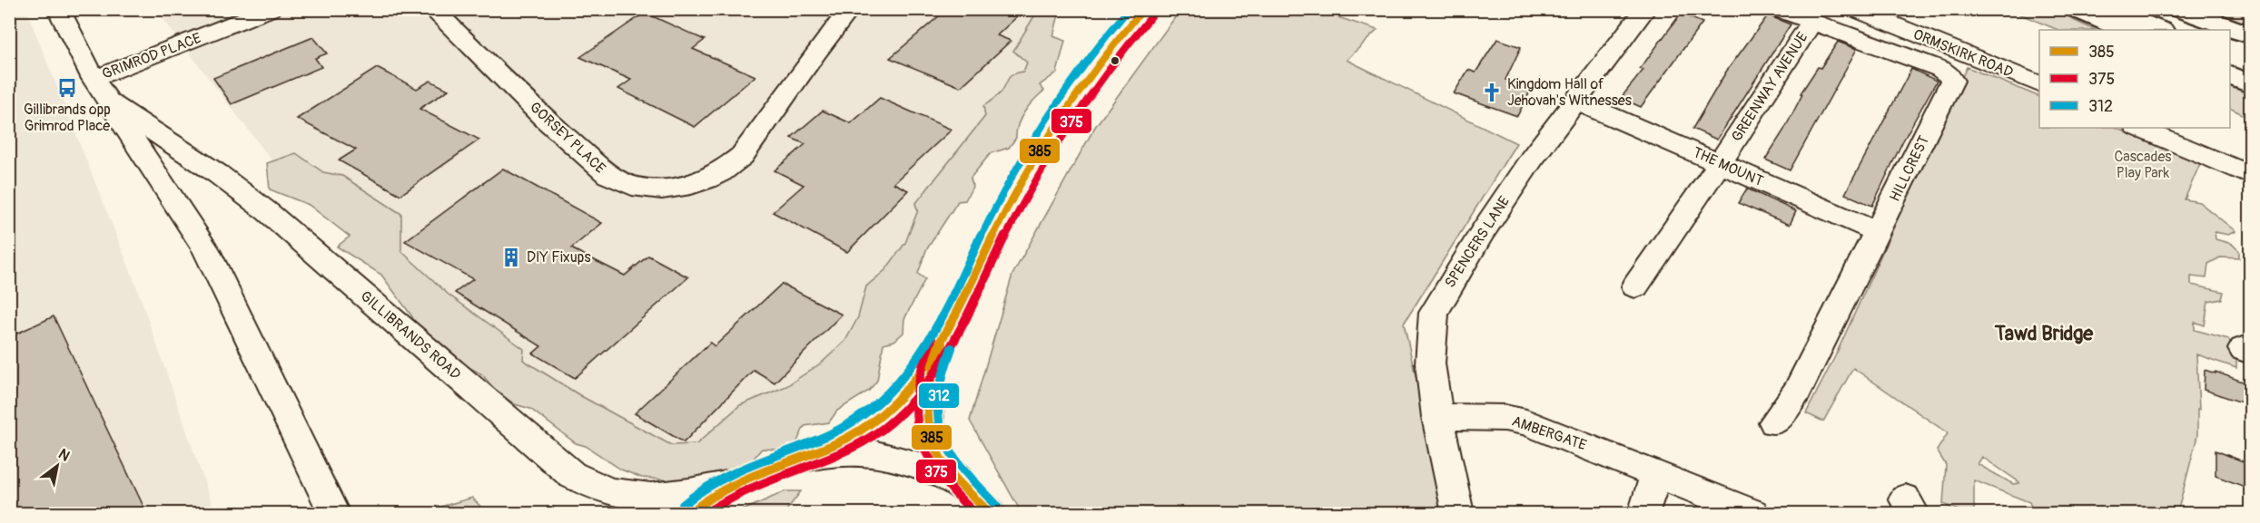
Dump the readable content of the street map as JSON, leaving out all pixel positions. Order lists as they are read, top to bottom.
{
  "streets": {
    "street": [
      "ORMSKIRK ROAD",
      "GRIMROD PLACE",
      "GREENWAY AVENUE",
      "GORSEY PLACE",
      "THE MOUNT",
      "HILLCREST",
      "SPENCERS LANE",
      "GILLIBRANDS ROAD",
      "AMBERGATE"
    ]
  },
  "crossings": [
    ["GRIMROD PLACE", "GILLIBRANDS ROAD"],
    ["GREENWAY AVENUE", "THE MOUNT"],
    ["GREENWAY AVENUE", "HILLCREST"],
    ["THE MOUNT", "HILLCREST"],
    ["THE MOUNT", "SPENCERS LANE"],
    ["SPENCERS LANE", "AMBERGATE"]
  ],
  "districts": ["Tawd Bridge"],
  "parks": ["Cascades Play Park"],
  "places": {
    "bus stop": ["Gillibrands opp Grimrod Place"],
    "church": ["Kingdom Hall of Jehovah's Witnesses"],
    "building": ["DIY Fixups"]
  },
  "lines": ["transit line 385", "transit line 312", "transit line 375"],
  "legend": ["385", "375", "312"],
  "north": "top right"
}
